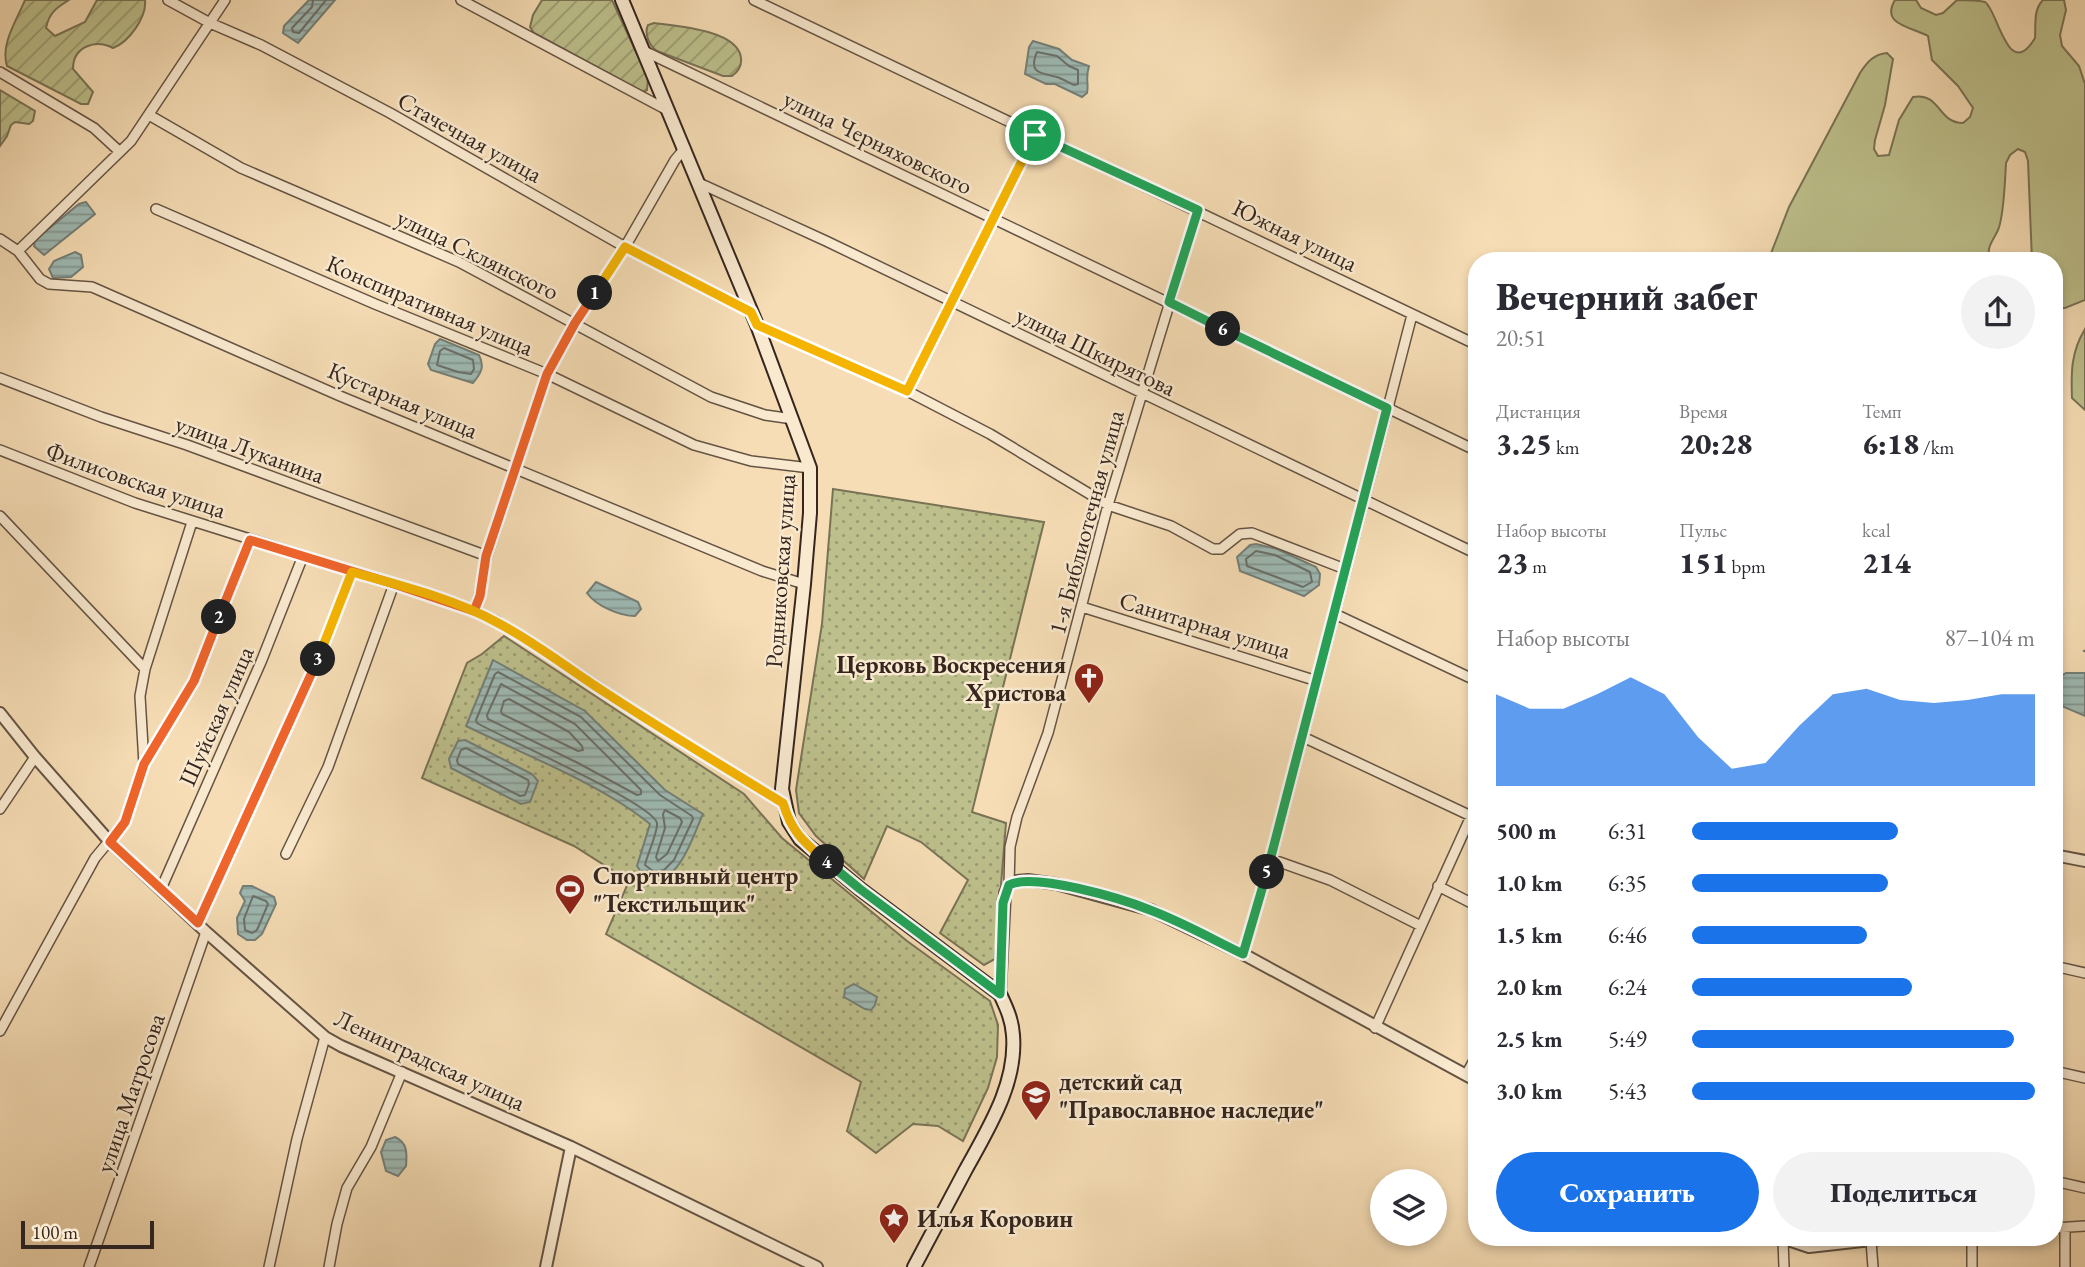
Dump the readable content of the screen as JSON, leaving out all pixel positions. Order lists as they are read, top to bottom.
{
  "streets": {
    "main road": ["Родниковская улица"],
    "street": [
      "Стачечная улица",
      "улица Черняховского",
      "Южная улица",
      "улица Склянского",
      "Конспиративная улица",
      "улица Шкирятова",
      "Кустарная улица",
      "улица Луканина",
      "Филисовская улица",
      "1-я Библиотечная улица",
      "Санитарная улица",
      "Шуйская улица",
      "Ленинградская улица",
      "улица Матросова"
    ]
  },
  "crossings": [
    ["Стачечная улица", "Родниковская улица"],
    ["улица Черняховского", "1-я Библиотечная улица"],
    ["улица Черняховского", "Родниковская улица"],
    ["Южная улица", "1-я Библиотечная улица"],
    ["улица Склянского", "Родниковская улица"],
    ["Конспиративная улица", "Родниковская улица"],
    ["улица Шкирятова", "1-я Библиотечная улица"],
    ["улица Шкирятова", "Родниковская улица"],
    ["Кустарная улица", "Родниковская улица"],
    ["Филисовская улица", "Родниковская улица"],
    ["Филисовская улица", "Шуйская улица"],
    ["1-я Библиотечная улица", "Санитарная улица"],
    ["Шуйская улица", "Ленинградская улица"],
    ["Ленинградская улица", "улица Матросова"]
  ],
  "places": {
    "church": ["Церковь Воскресения Христова"],
    "sports": ["Спортивный центр \"Текстильщик\""],
    "school or university": ["детский сад \"Православное наследие\""],
    "place": ["Илья Коровин"]
  },
  "scale_bar": "100 m",
  "page": {
    "heading": ["Вечерний забег", "20:51"],
    "pins": [
      "1",
      "6",
      "2",
      "3",
      "4",
      "5"
    ],
    "stats": [
      ["Дистанция", "3.25 km"],
      ["Время", "20:28"],
      ["Темп", "6:18 /km"],
      ["Набор высоты", "23 m"],
      ["Пульс", "151 bpm"],
      ["kcal", "214"]
    ],
    "chart": ["Набор высоты", "87–104 m"],
    "list": [
      {
        "name": "500 m",
        "note": "6:31"
      },
      {
        "name": "1.0 km",
        "note": "6:35"
      },
      {
        "name": "1.5 km",
        "note": "6:46"
      },
      {
        "name": "2.0 km",
        "note": "6:24"
      },
      {
        "name": "2.5 km",
        "note": "5:49"
      },
      {
        "name": "3.0 km",
        "note": "5:43"
      }
    ],
    "buttons": ["Сохранить", "Поделиться"],
    "scale": "100 m"
  }
}
